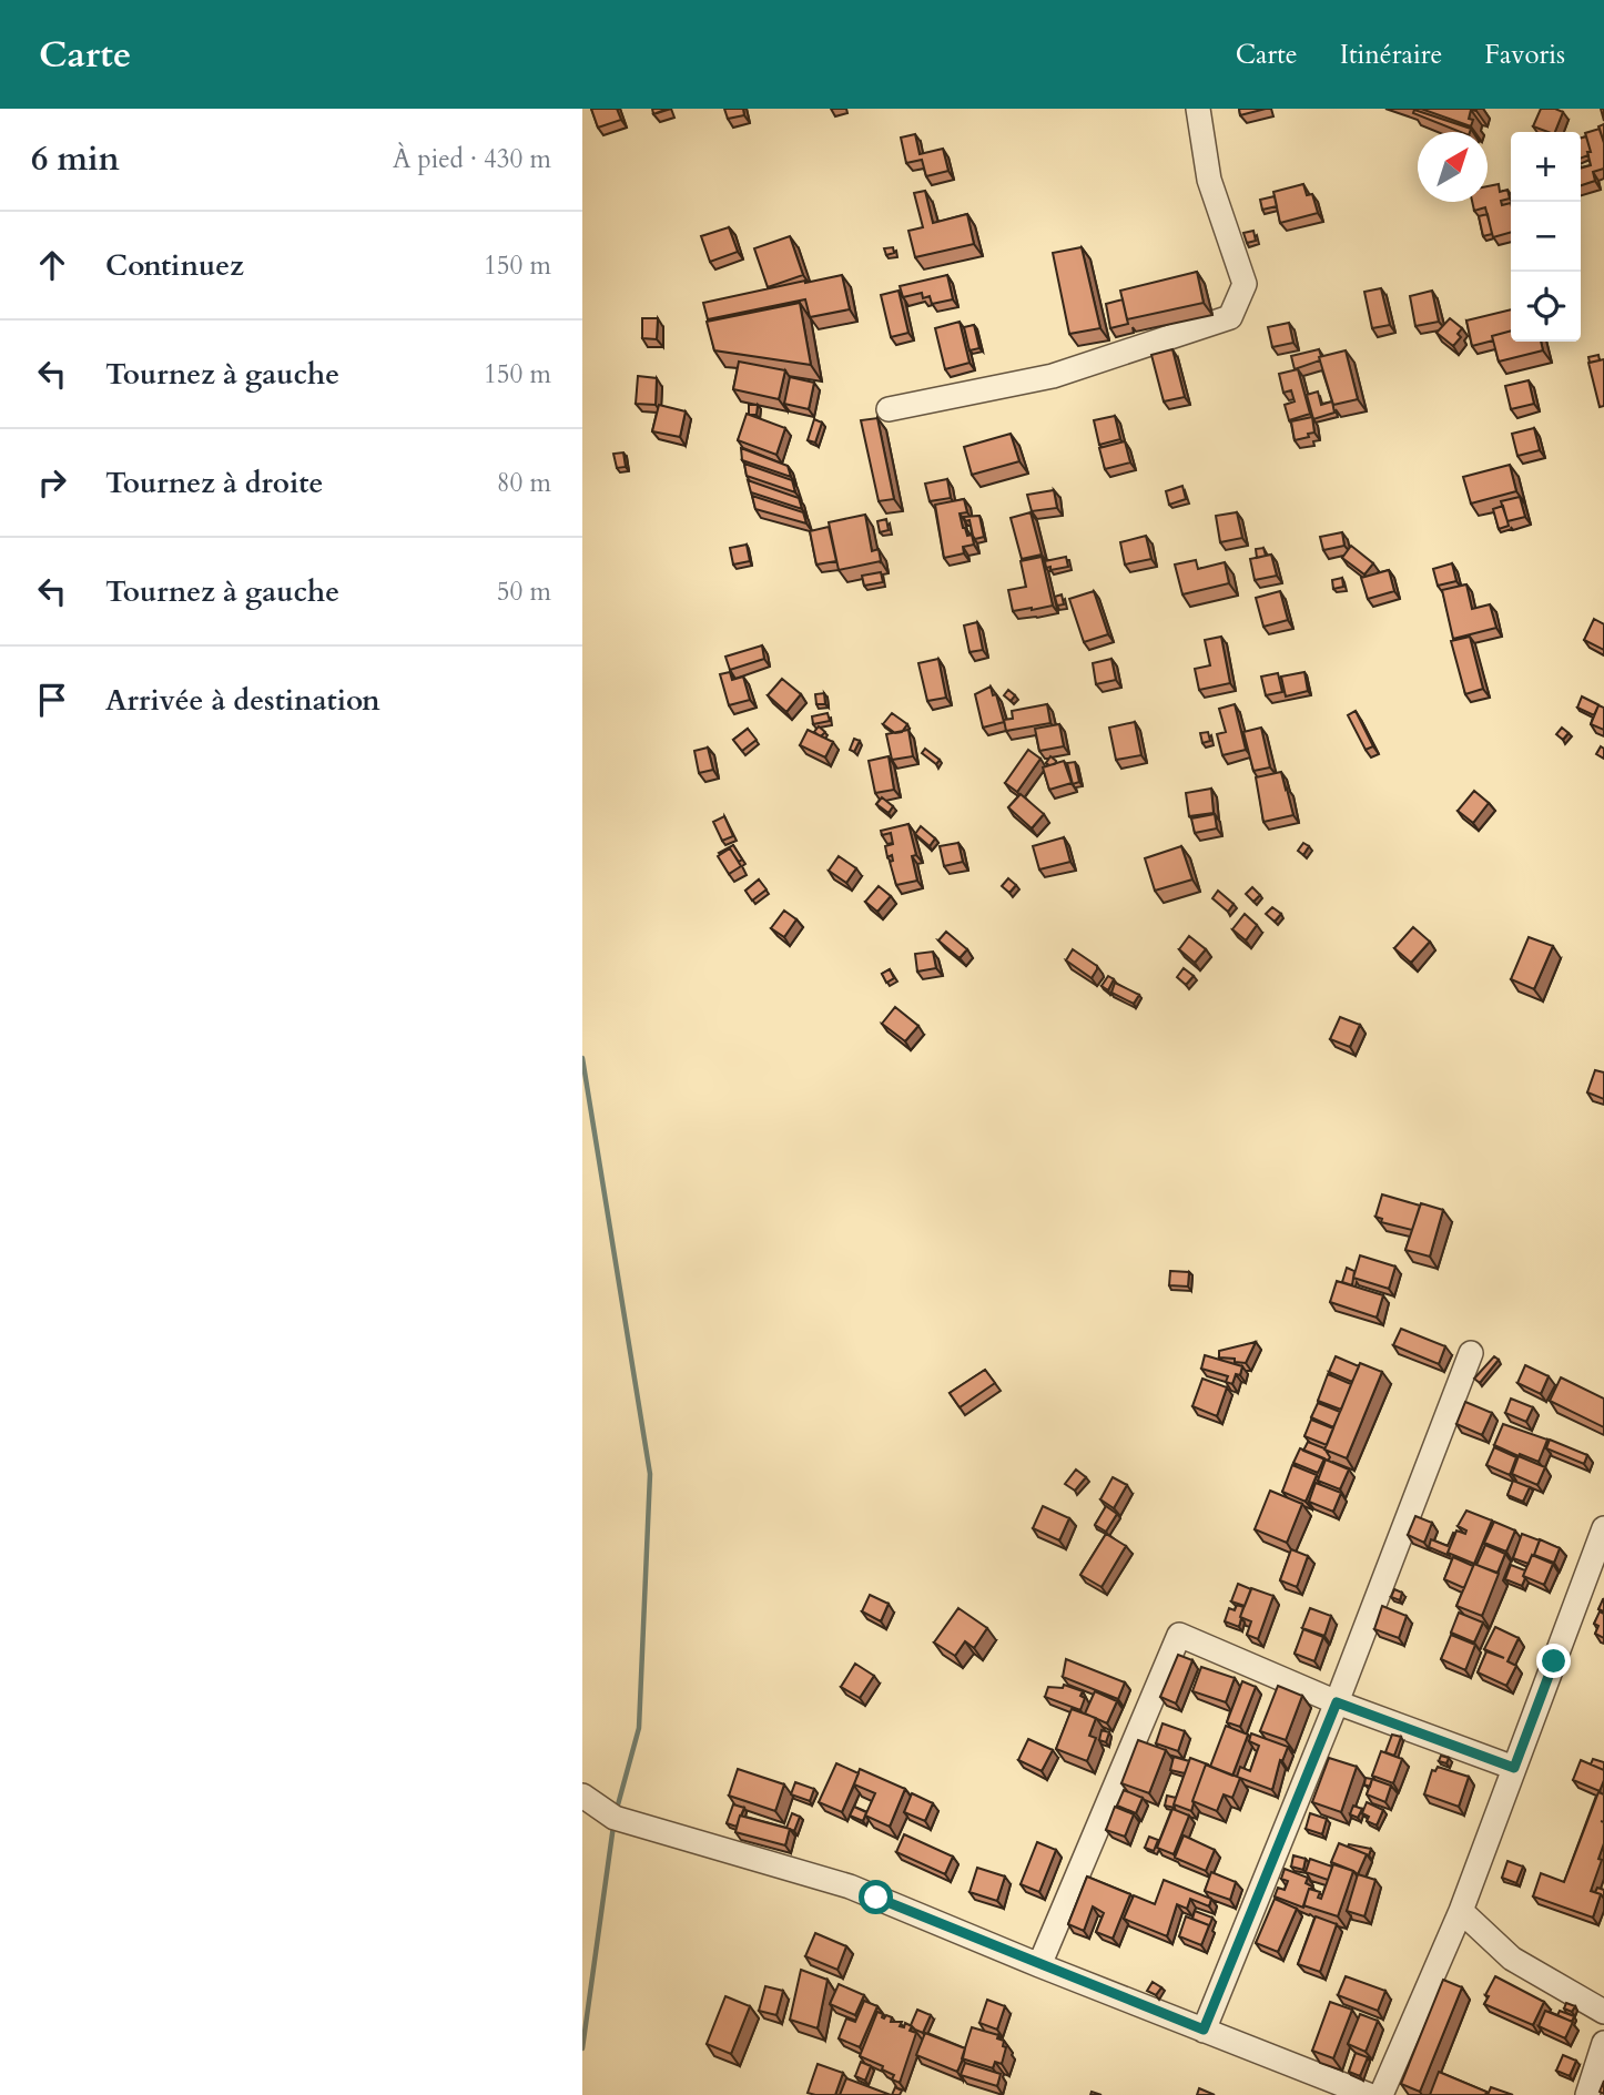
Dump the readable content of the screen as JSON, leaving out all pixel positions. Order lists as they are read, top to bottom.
{
  "north": "top right",
  "page": {
    "header": "Carte",
    "nav": ["Carte", "Itinéraire", "Favoris"],
    "heading": ["6 min", "À pied · 430 m"],
    "map_buttons": ["+", "−"],
    "list": [
      ["Continuez", "150 m"],
      ["Tournez à gauche", "150 m"],
      ["Tournez à droite", "80 m"],
      ["Tournez à gauche", "50 m"],
      "Arrivée à destination"
    ]
  }
}
